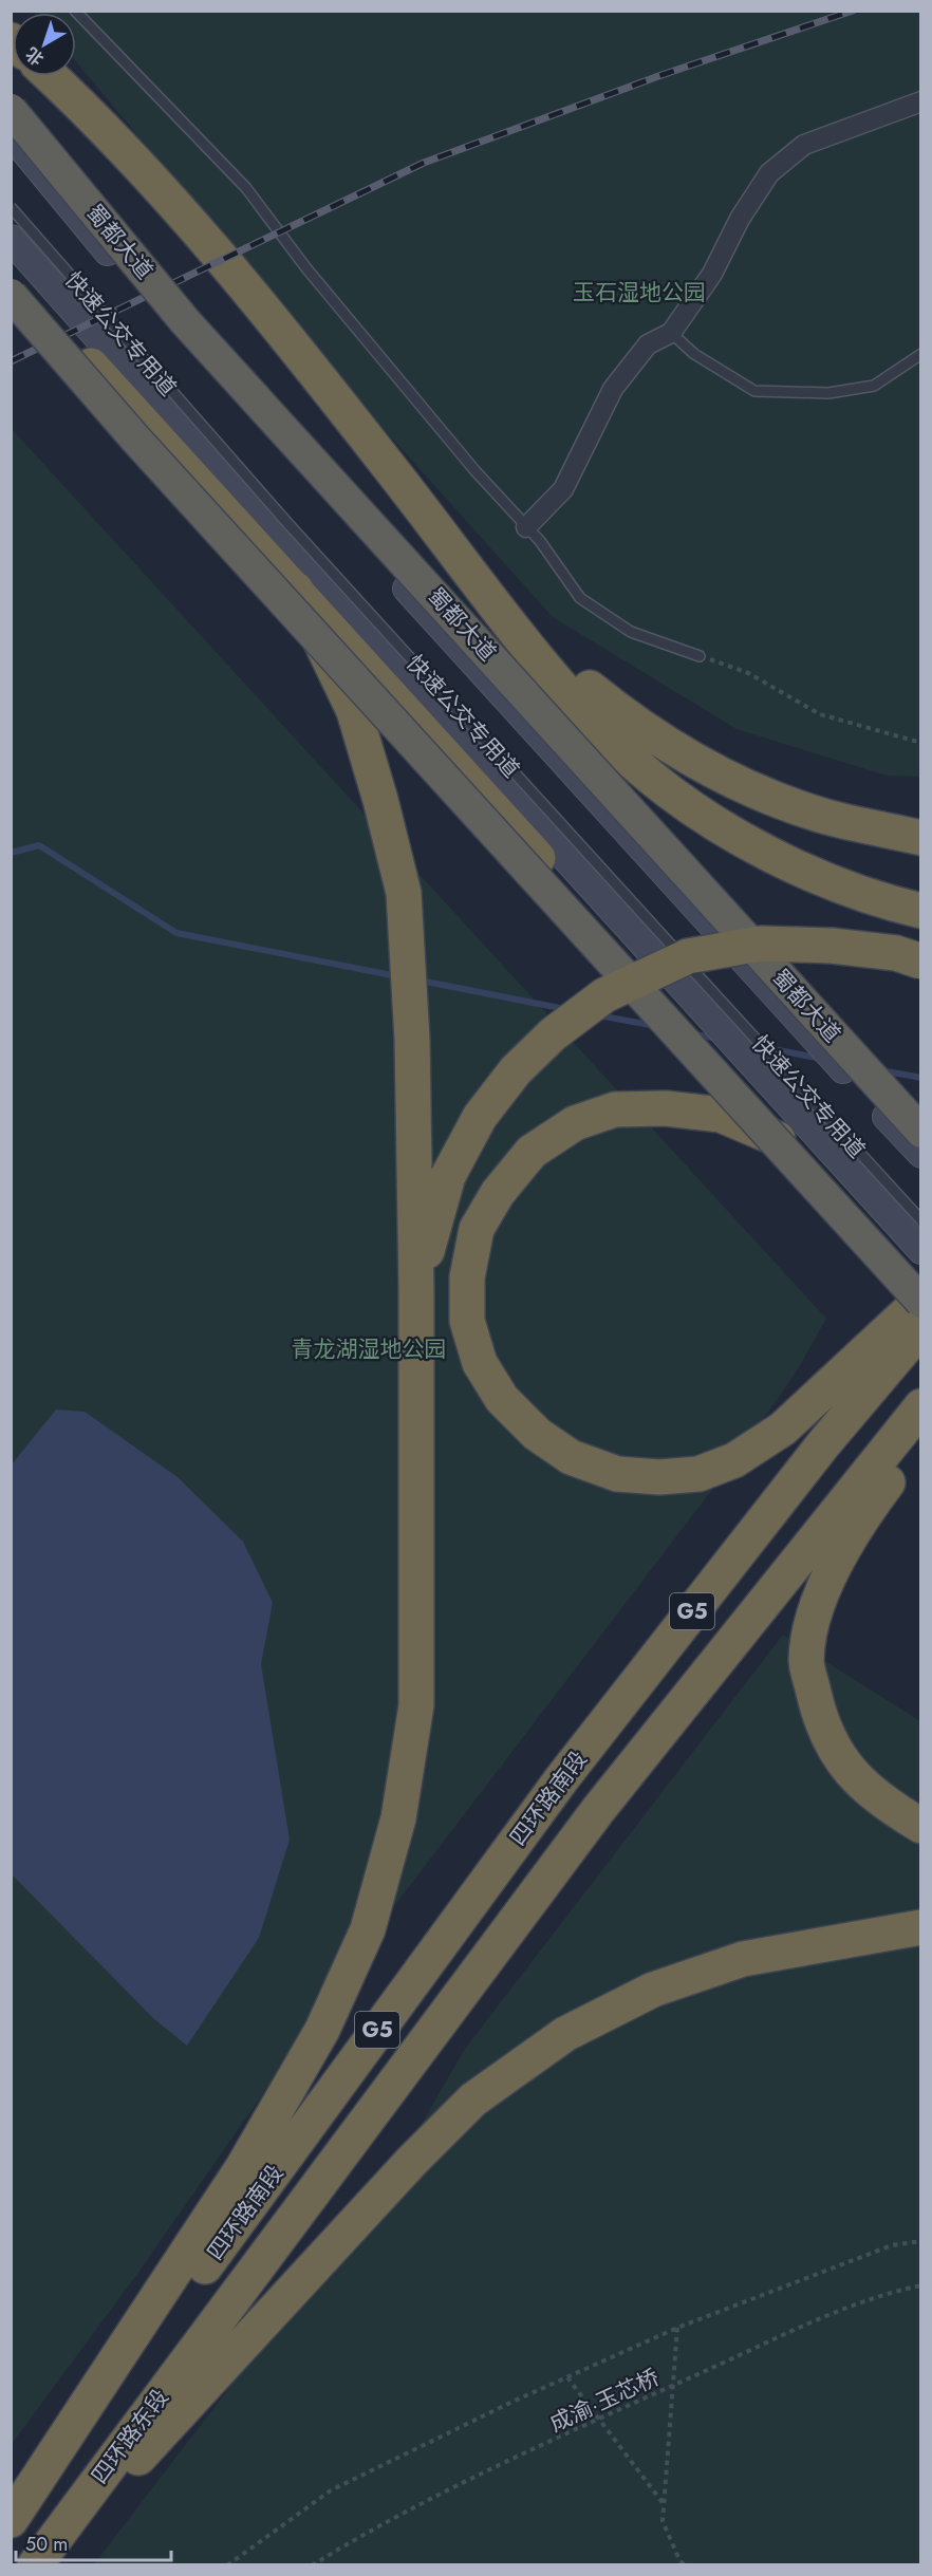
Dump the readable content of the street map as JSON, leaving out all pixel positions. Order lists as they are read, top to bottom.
{
  "streets": {
    "highway": [
      "蜀都大道",
      "G5",
      "四环路南段",
      "四环路东段"
    ],
    "lane": ["快速公交专用道"],
    "path": ["成渝·玉芯桥"]
  },
  "crossings": [
    ["四环路南段", "四环路东段"]
  ],
  "parks": ["玉石湿地公园", "青龙湖湿地公园"],
  "scale_bar": "50 m",
  "north": "bottom left"
}
